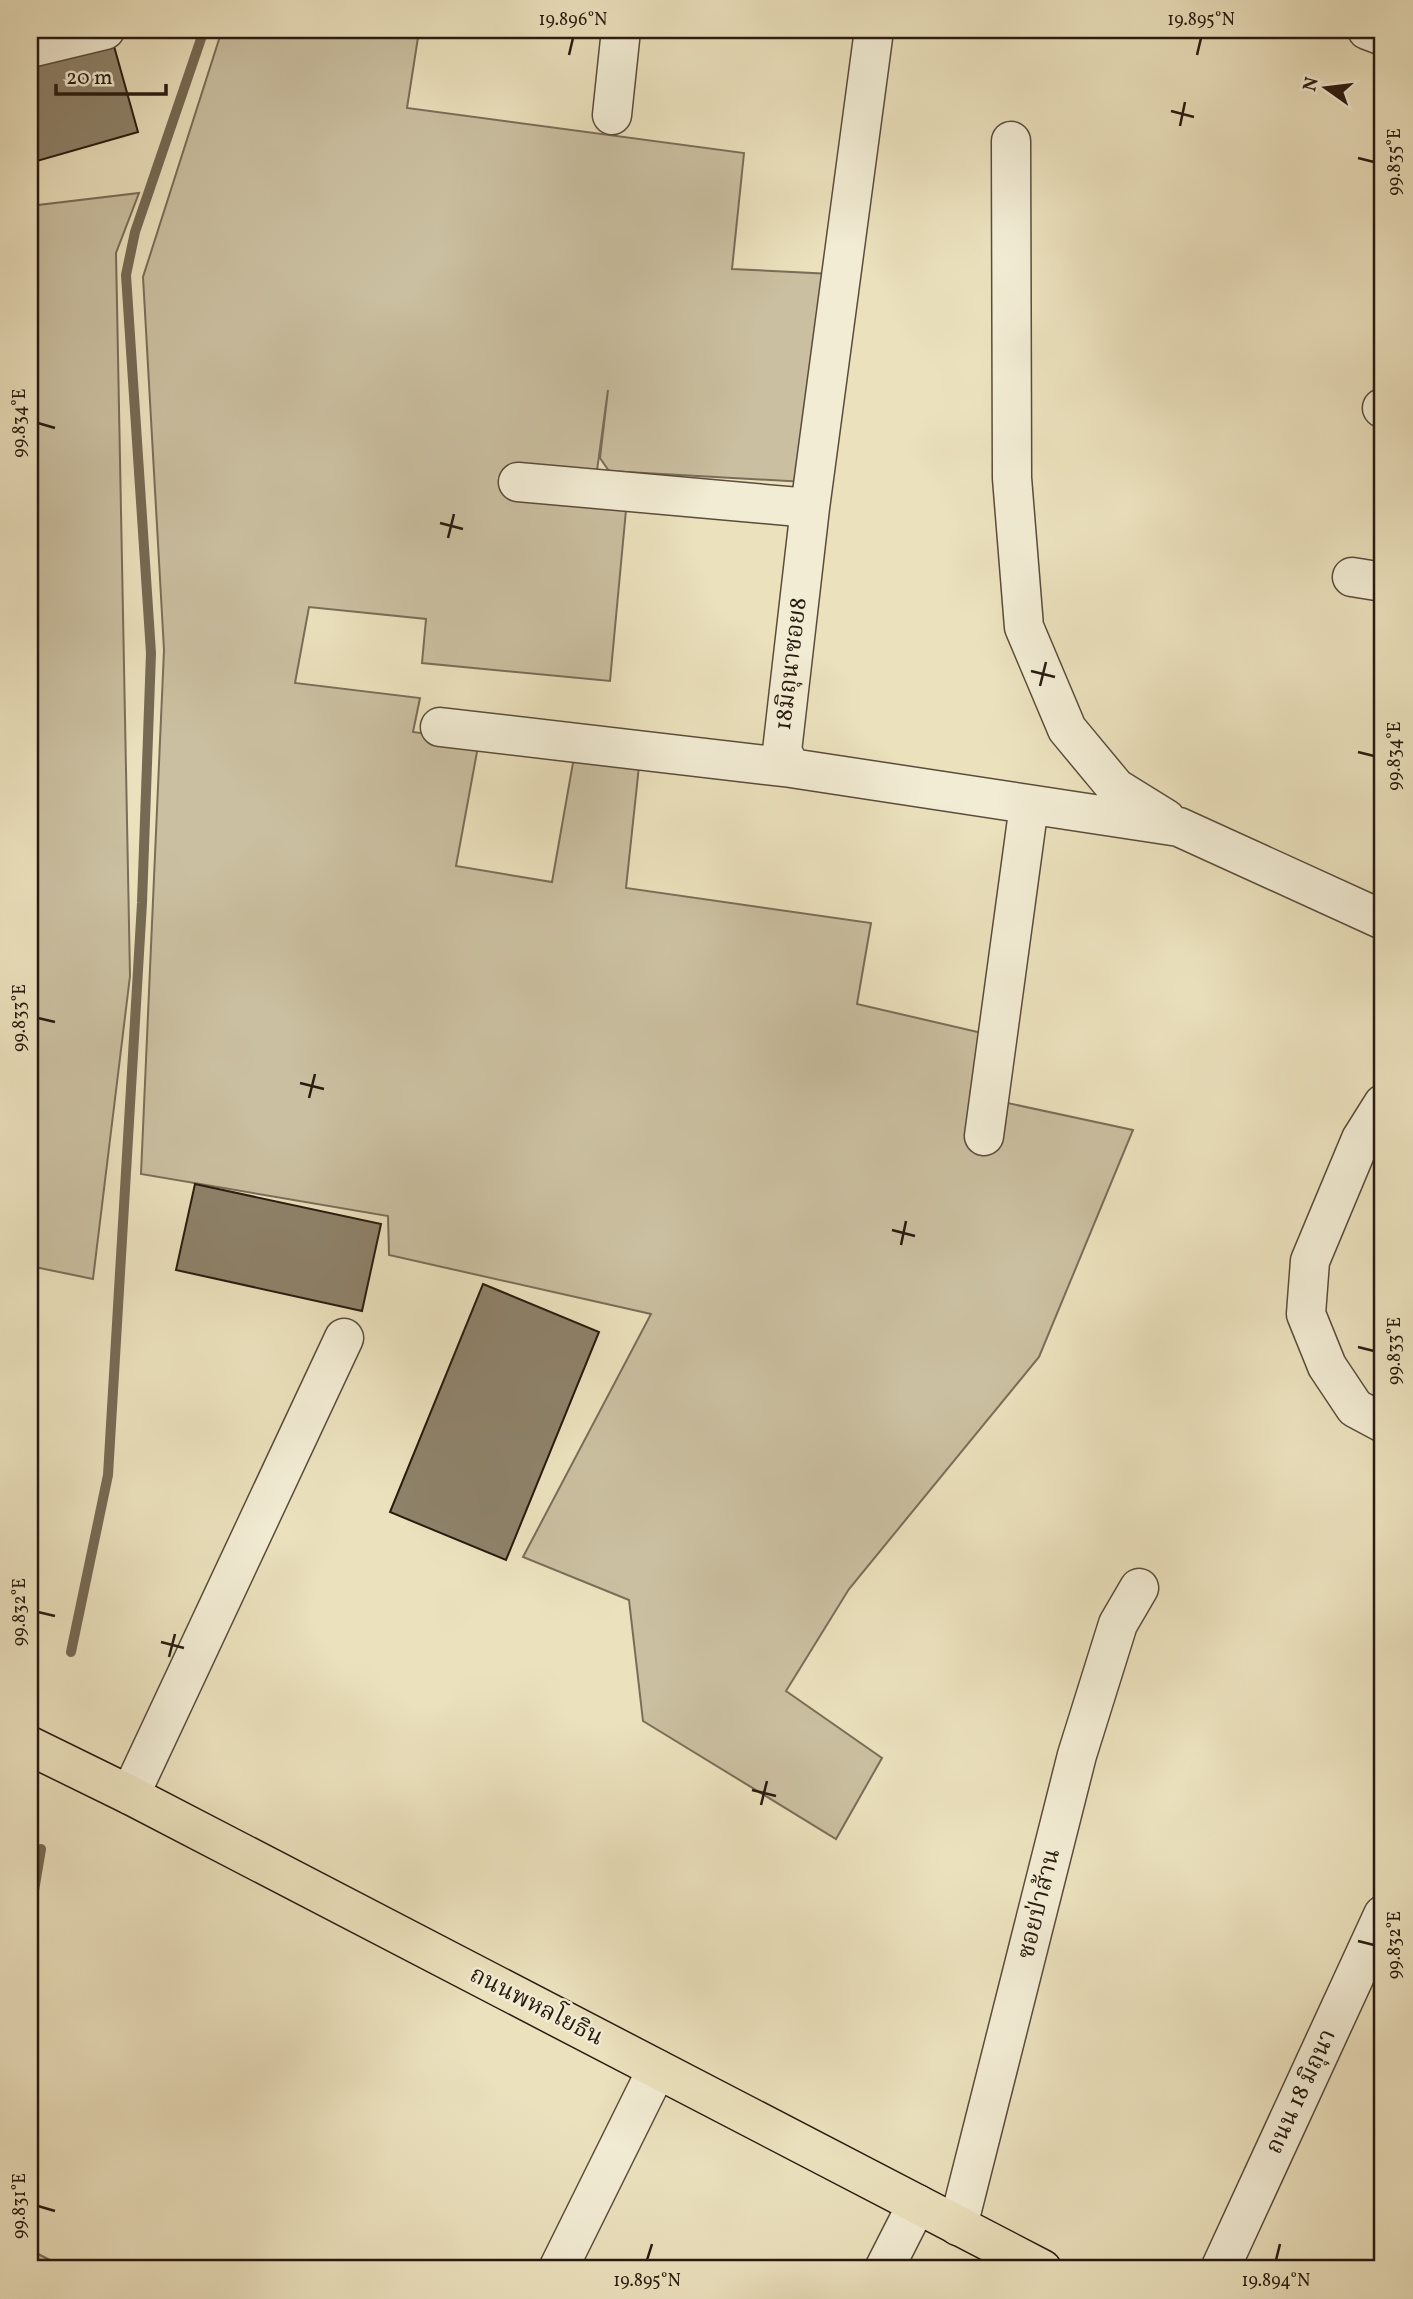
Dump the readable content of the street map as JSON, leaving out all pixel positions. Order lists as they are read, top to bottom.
{
  "streets": {
    "main road": ["ถนนพหลโยธิน"],
    "street": ["18มิถุนาซอย8", "ซอยป่าส้าน", "ถนน 18 มิถุนา"]
  },
  "crossings": [
    ["ซอยป่าส้าน", "ถนนพหลโยธิน"]
  ],
  "scale_bar": "20 m",
  "north": "left",
  "coordinates": [
    "19.896°N",
    "19.895°N",
    "99.835°E",
    "99.834°E",
    "99.833°E",
    "99.832°E",
    "99.831°E",
    "19.894°N"
  ]
}
